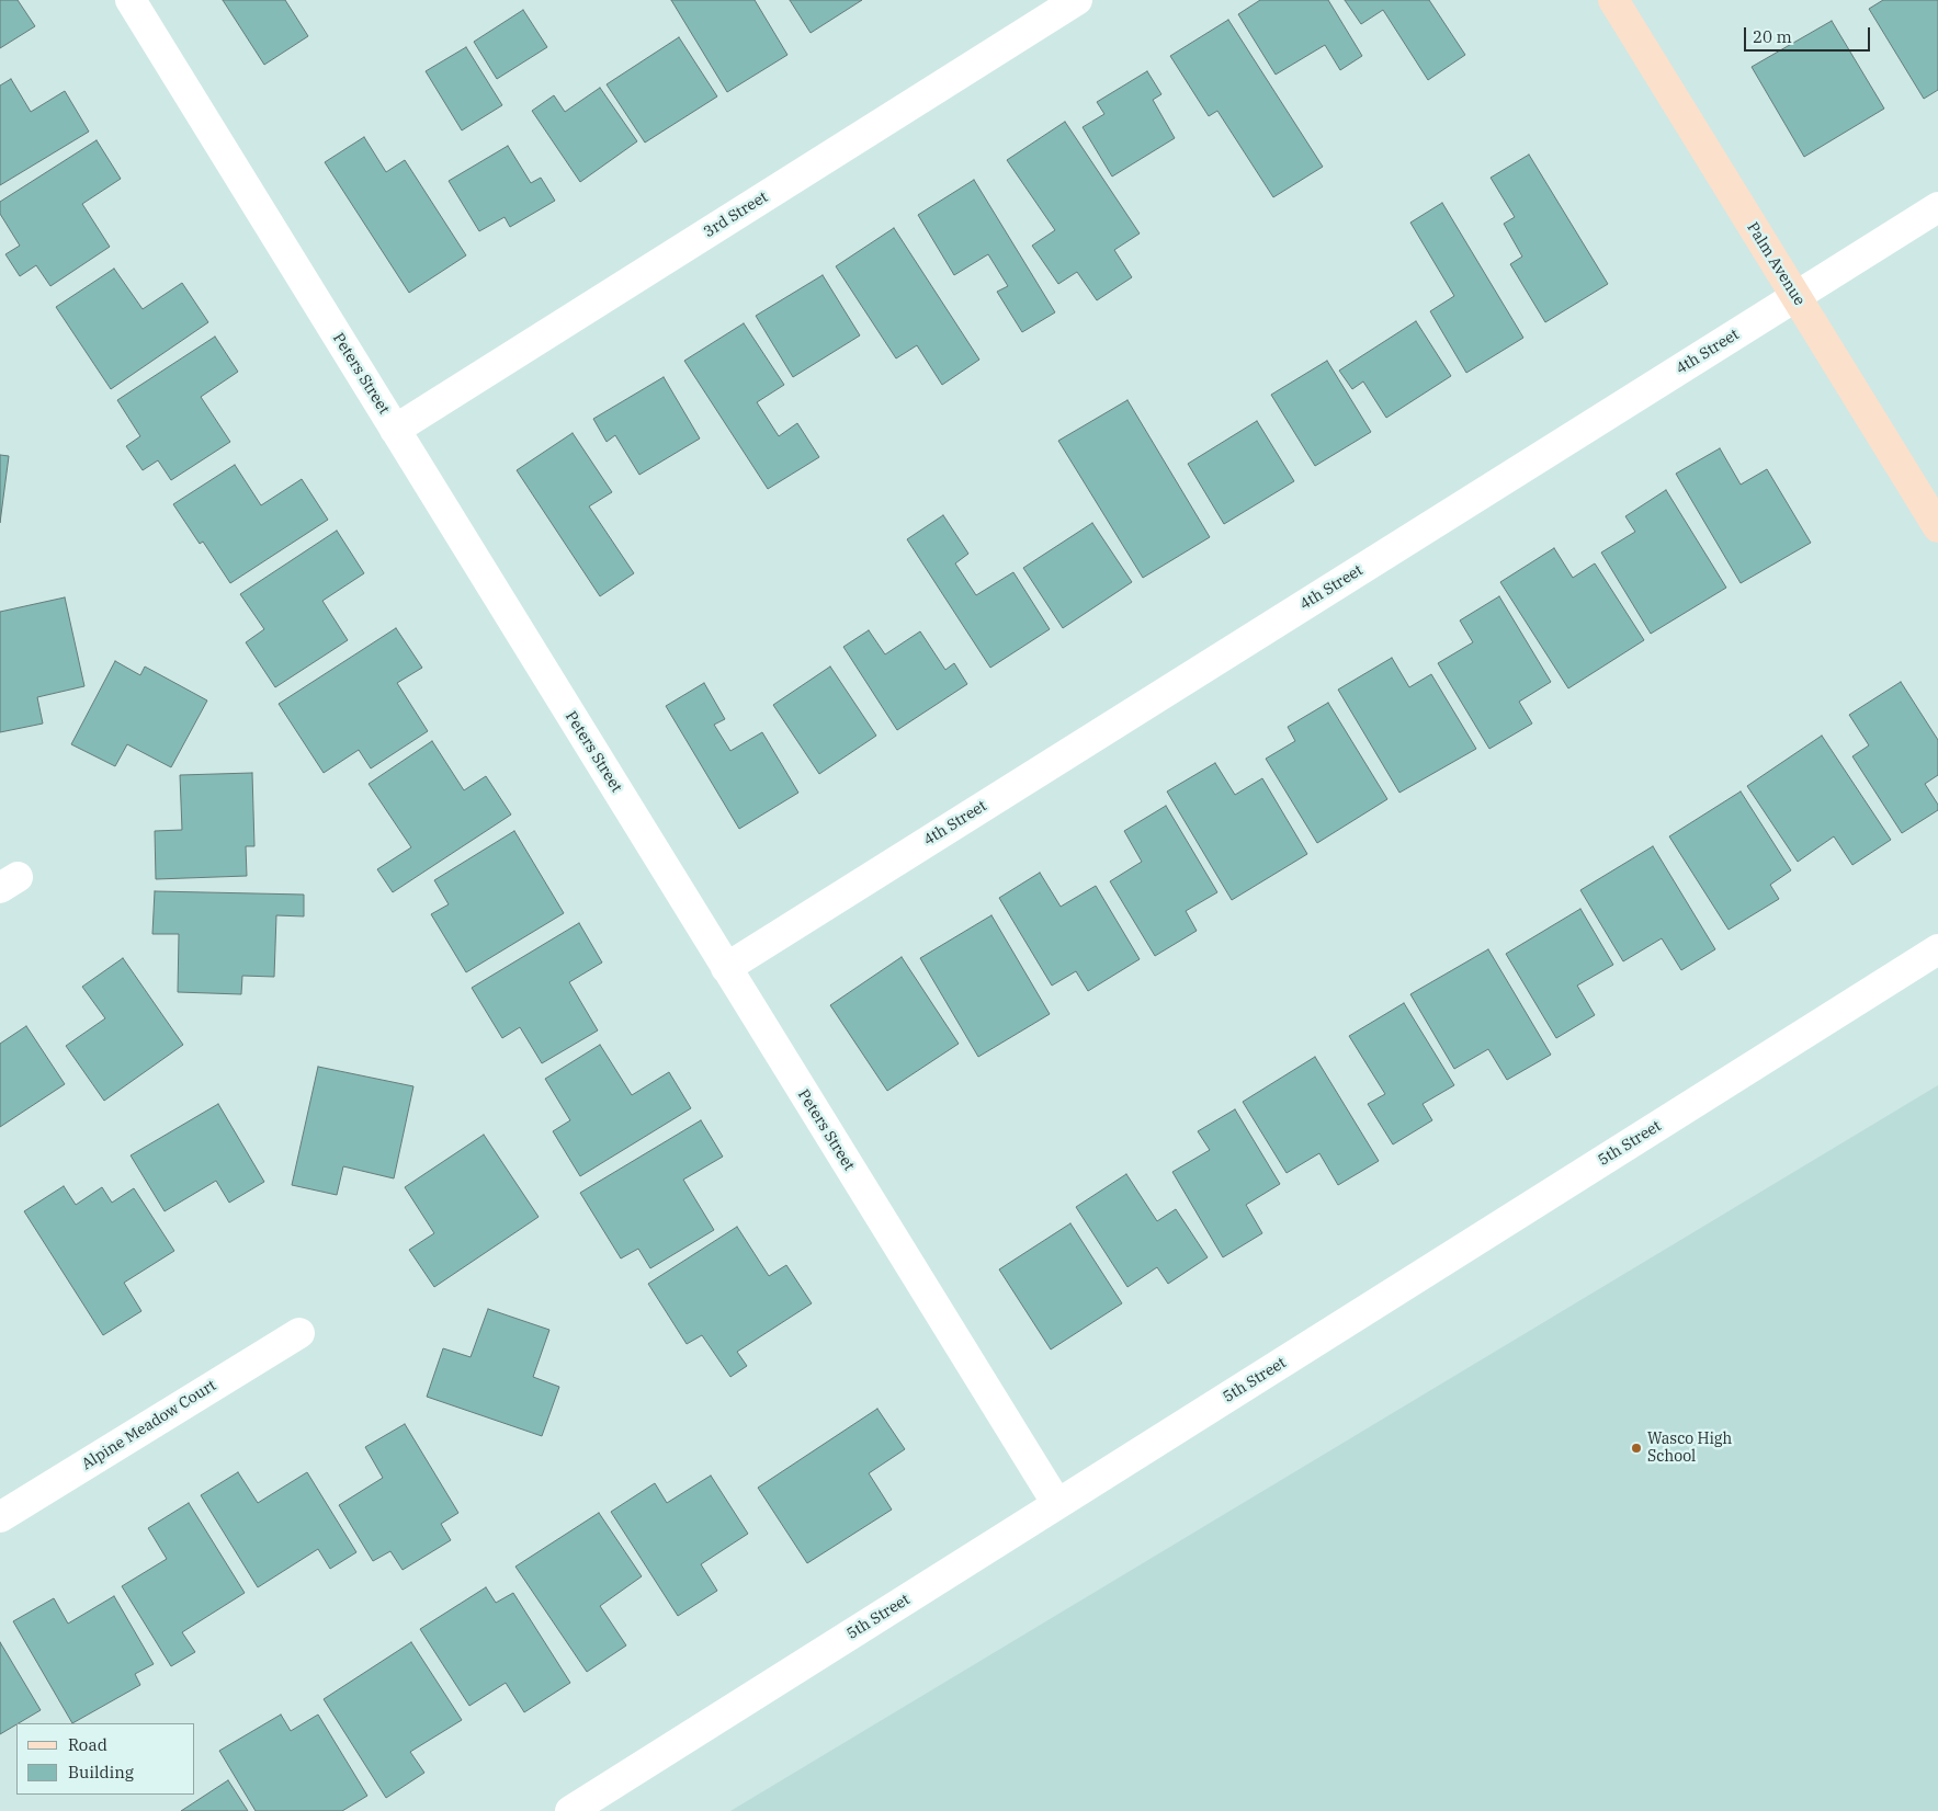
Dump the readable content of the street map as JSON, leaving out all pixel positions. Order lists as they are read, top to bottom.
{
  "streets": {
    "main road": ["Palm Avenue"],
    "street": [
      "3rd Street",
      "4th Street",
      "Peters Street",
      "5th Street",
      "Alpine Meadow Court"
    ]
  },
  "crossings": [
    ["3rd Street", "Peters Street"],
    ["Palm Avenue", "4th Street"],
    ["4th Street", "Peters Street"],
    ["Peters Street", "5th Street"]
  ],
  "places": ["Wasco High School"],
  "legend": ["Road", "Building"],
  "scale_bar": "20 m"
}
